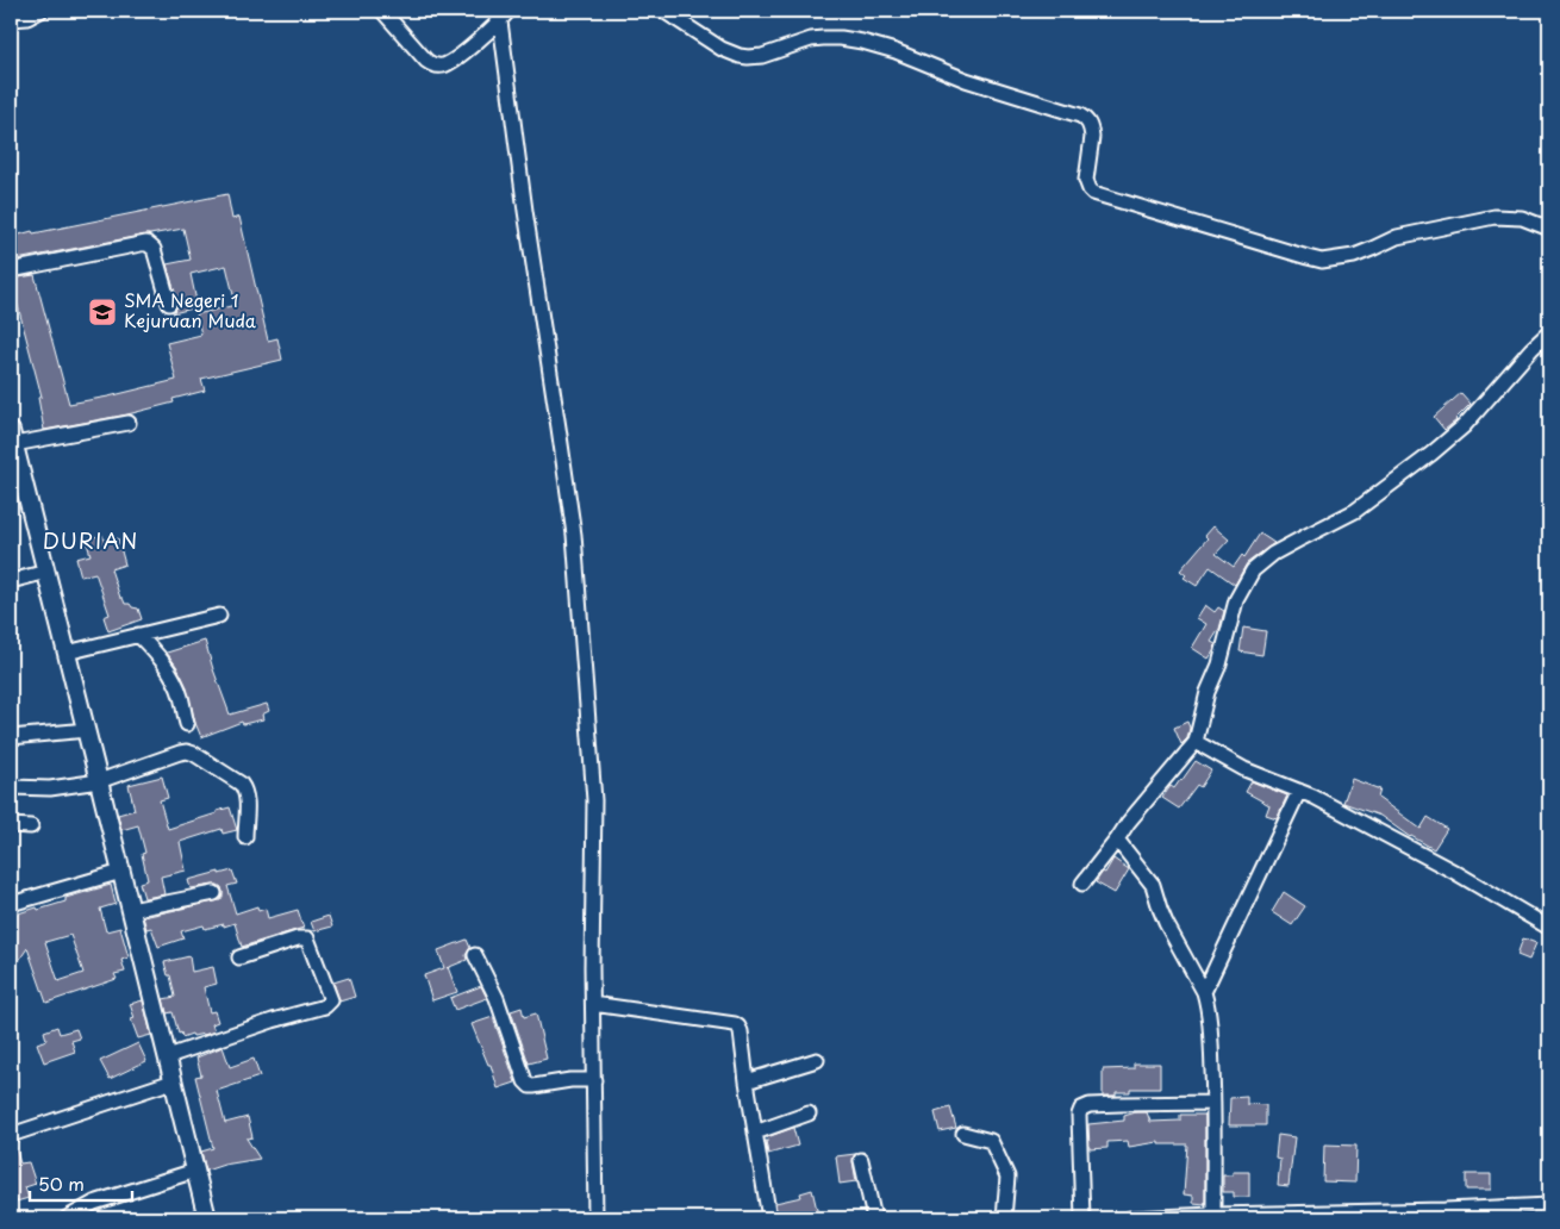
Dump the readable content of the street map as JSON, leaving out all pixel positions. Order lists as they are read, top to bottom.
{
  "districts": ["DURIAN"],
  "places": {
    "school or university": ["SMA Negeri 1 Kejuruan Muda"]
  },
  "scale_bar": "50 m"
}
